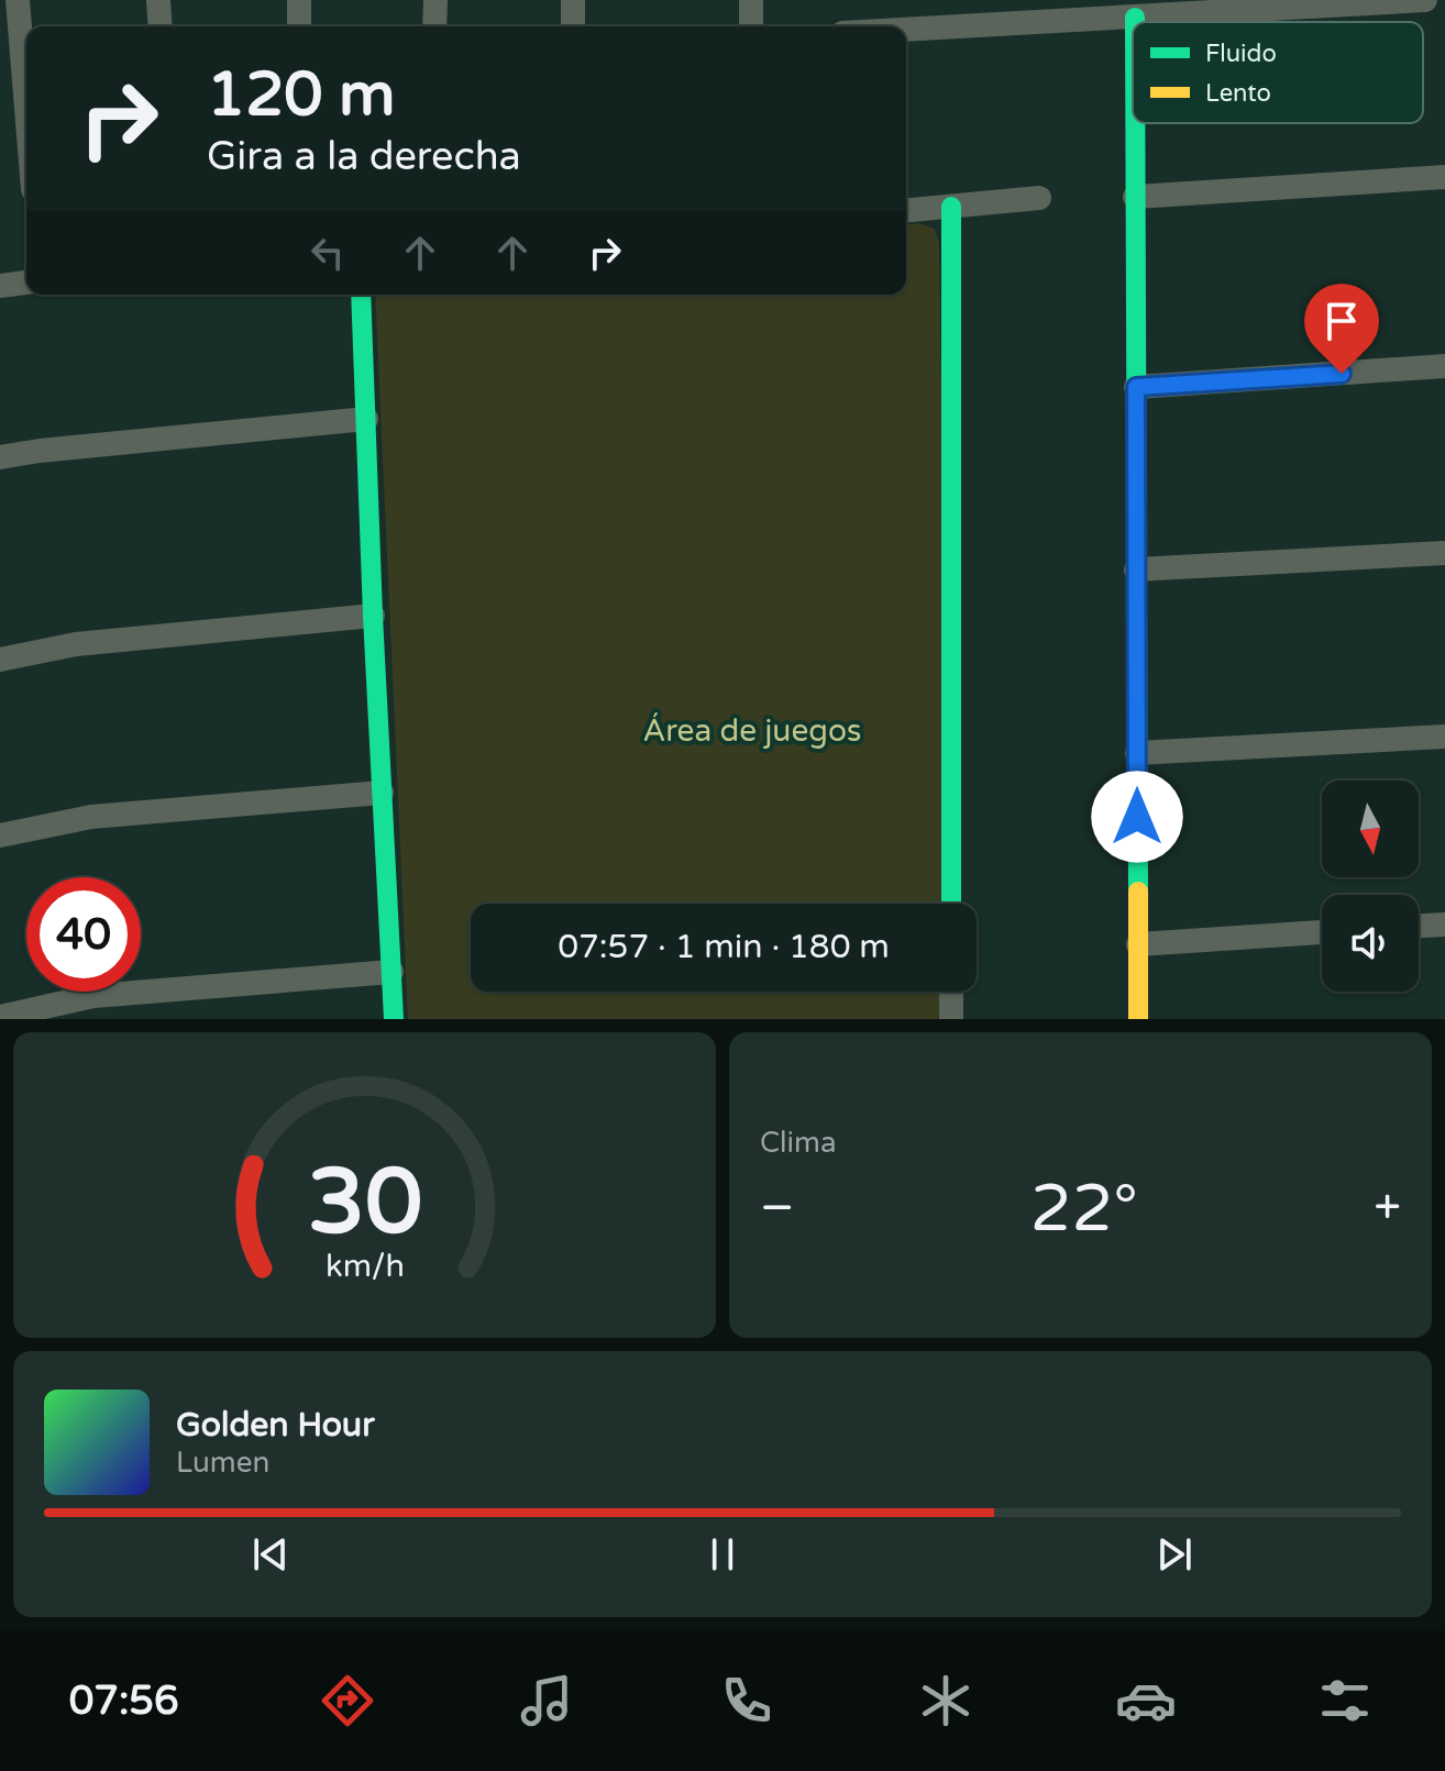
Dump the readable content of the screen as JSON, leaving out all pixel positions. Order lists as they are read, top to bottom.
{
  "parks": ["Área de juegos"],
  "legend": ["Fluido", "Lento"],
  "north": "bottom",
  "page": {
    "turn": ["120 m", "Gira a la derecha"],
    "limit": "40",
    "trip": "07:57 · 1 min · 180 m",
    "tile": "Clima",
    "heat": ["−", "22°", "+"],
    "song": ["Golden Hour", "Lumen"],
    "tabs": "07:56",
    "gauge": ["30", "km/h"]
  }
}
